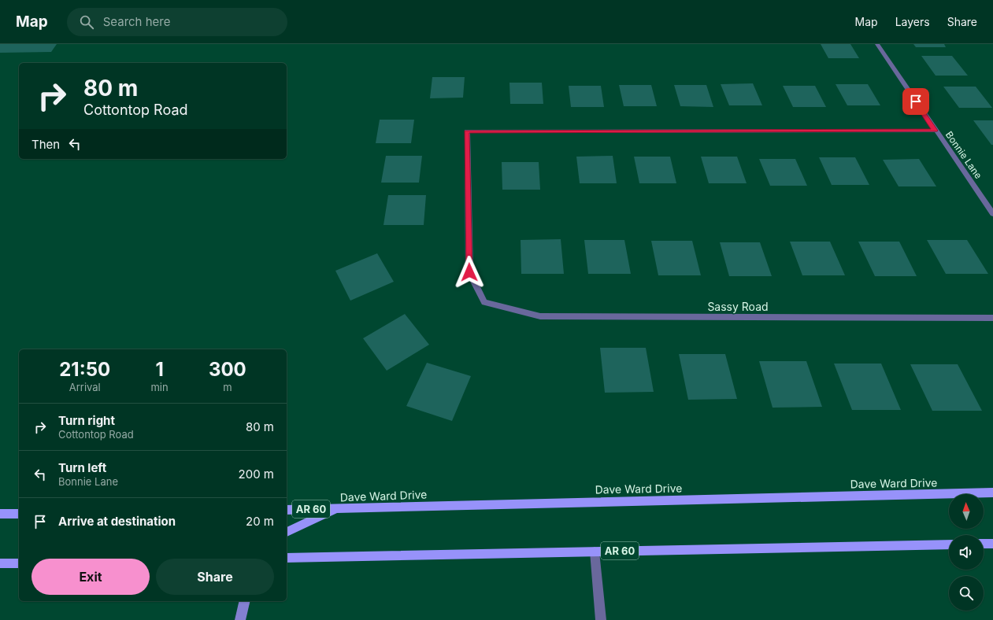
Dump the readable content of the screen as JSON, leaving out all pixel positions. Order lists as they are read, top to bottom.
{
  "streets": {
    "main road": ["Dave Ward Drive", "AR 60"],
    "street": ["Bonnie Lane", "Sassy Road"]
  },
  "crossings": [
    ["Bonnie Lane", "Sassy Road"]
  ],
  "north": "top",
  "page": {
    "header": "Map",
    "search": "Search here",
    "nav": ["Map", "Layers", "Share"],
    "turn": ["80 m", "Cottontop Road"],
    "then": "Then",
    "eta": [
      "21:50",
      "Arrival",
      "1",
      "min",
      "300",
      "m"
    ],
    "list": [
      {
        "name": "Turn right",
        "note": "Cottontop Road",
        "value": "80 m"
      },
      {
        "name": "Turn left",
        "note": "Bonnie Lane",
        "value": "200 m"
      },
      {
        "name": "Arrive at destination",
        "value": "20 m"
      }
    ],
    "buttons": ["Exit", "Share"]
  }
}
